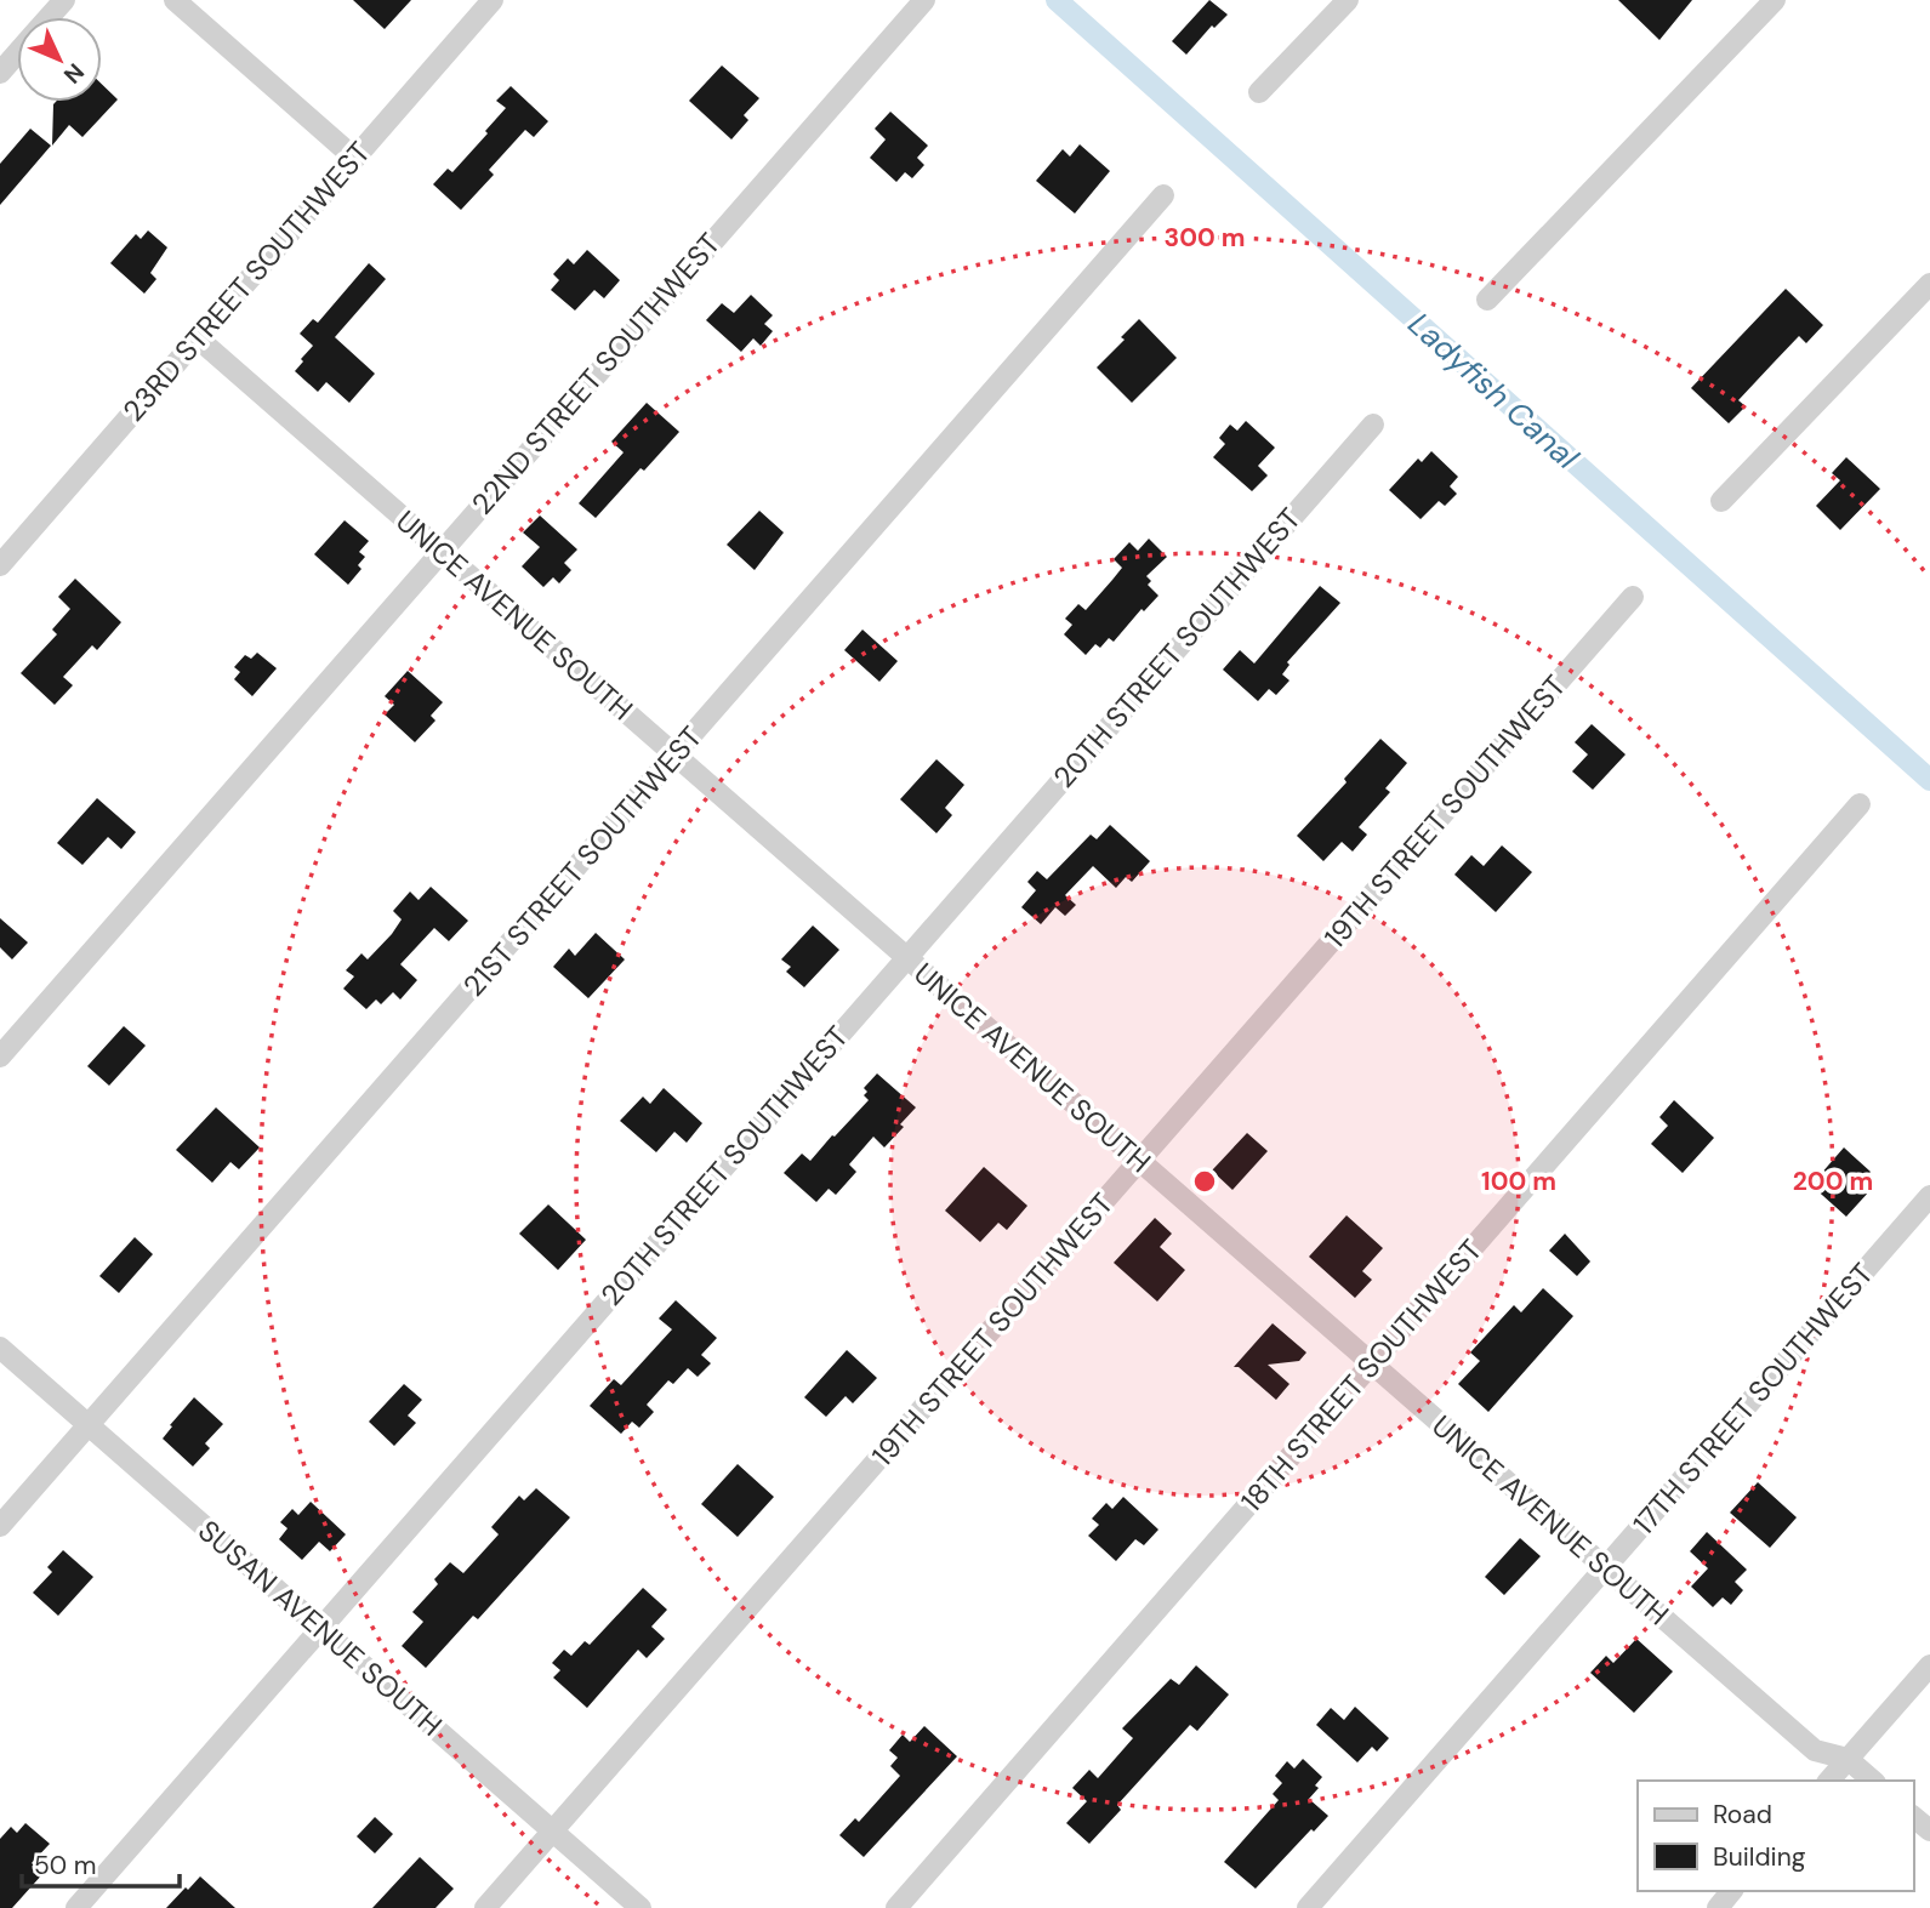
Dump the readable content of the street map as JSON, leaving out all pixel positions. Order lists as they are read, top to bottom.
{
  "streets": {
    "street": [
      "23RD STREET SOUTHWEST",
      "22ND STREET SOUTHWEST",
      "UNICE AVENUE SOUTH",
      "20TH STREET SOUTHWEST",
      "19TH STREET SOUTHWEST",
      "21ST STREET SOUTHWEST",
      "18TH STREET SOUTHWEST",
      "17TH STREET SOUTHWEST",
      "SUSAN AVENUE SOUTH"
    ]
  },
  "crossings": [
    ["23RD STREET SOUTHWEST", "UNICE AVENUE SOUTH"],
    ["22ND STREET SOUTHWEST", "UNICE AVENUE SOUTH"],
    ["UNICE AVENUE SOUTH", "20TH STREET SOUTHWEST"],
    ["UNICE AVENUE SOUTH", "19TH STREET SOUTHWEST"],
    ["UNICE AVENUE SOUTH", "21ST STREET SOUTHWEST"],
    ["UNICE AVENUE SOUTH", "18TH STREET SOUTHWEST"],
    ["UNICE AVENUE SOUTH", "17TH STREET SOUTHWEST"],
    ["20TH STREET SOUTHWEST", "SUSAN AVENUE SOUTH"],
    ["19TH STREET SOUTHWEST", "SUSAN AVENUE SOUTH"],
    ["21ST STREET SOUTHWEST", "SUSAN AVENUE SOUTH"]
  ],
  "water": ["Ladyfish Canal"],
  "legend": ["Road", "Building"],
  "scale_bar": "50 m",
  "north": "bottom right",
  "rings": ["300 m", "100 m", "200 m"]
}
